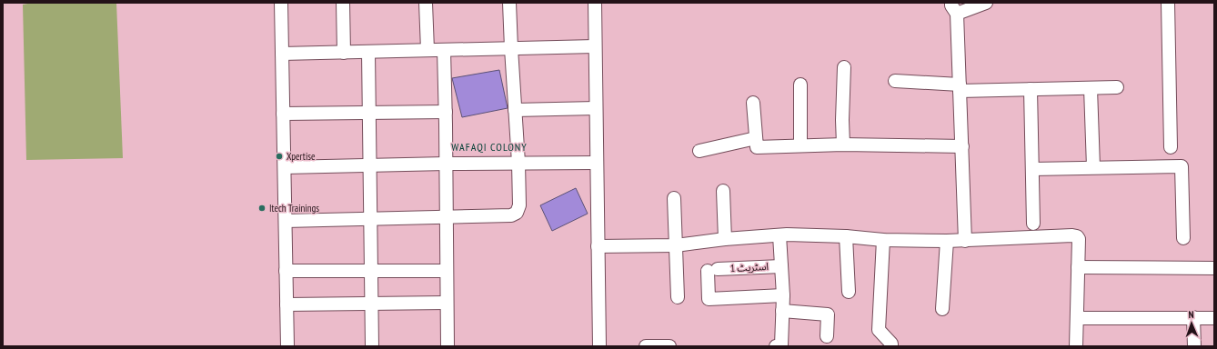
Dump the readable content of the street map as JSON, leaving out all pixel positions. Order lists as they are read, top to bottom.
{
  "streets": {
    "street": ["اسٹریٹ 1"]
  },
  "districts": ["WAFAQI COLONY"],
  "places": ["Xpertise", "Itech Trainings"],
  "north": "top"
}
